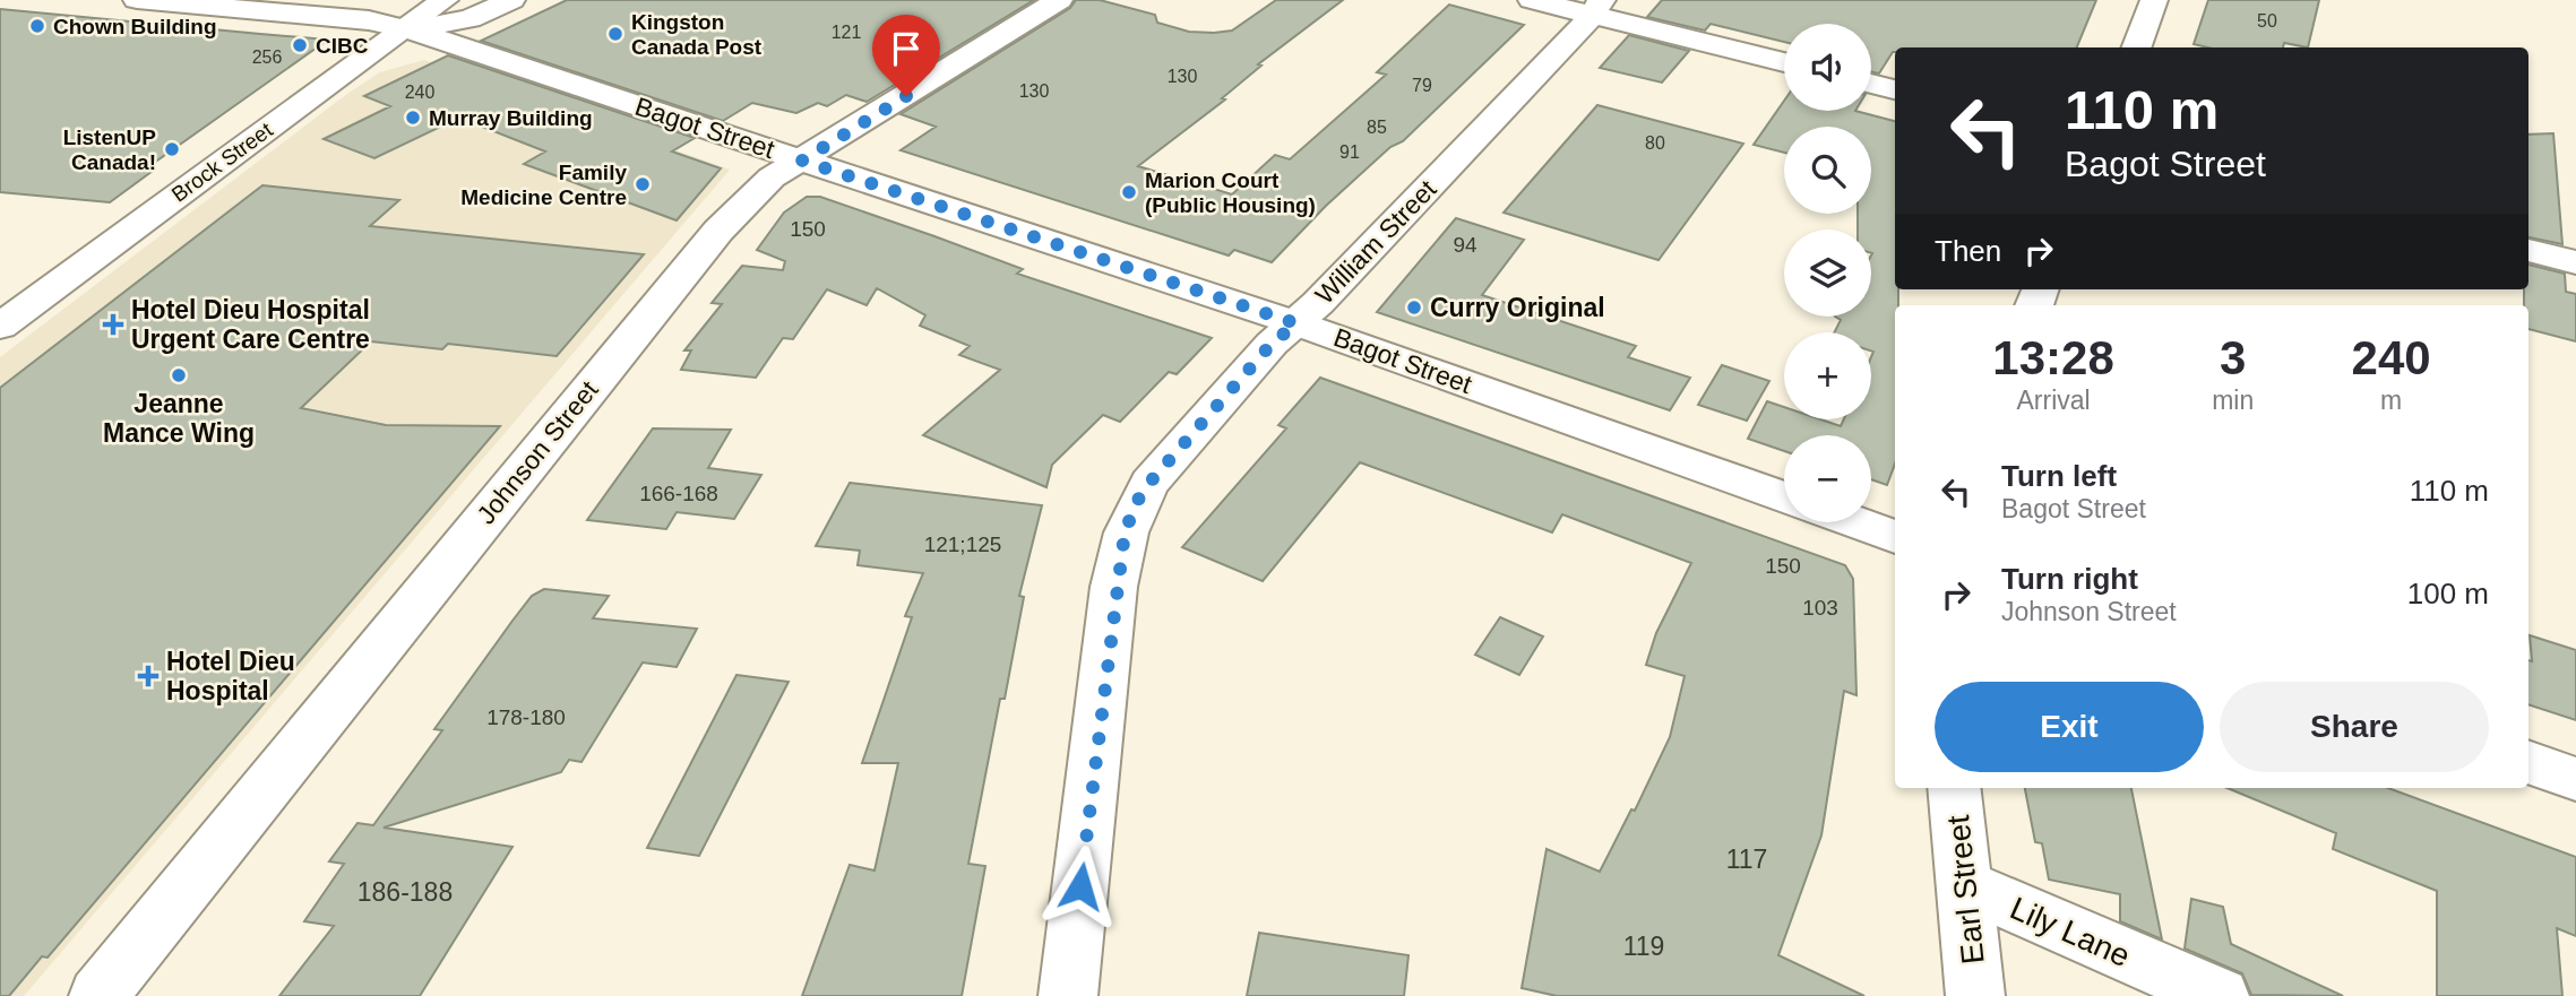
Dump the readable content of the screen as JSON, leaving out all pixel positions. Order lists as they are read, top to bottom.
{
  "streets": {
    "street": [
      "Bagot Street",
      "Brock Street",
      "William Street",
      "Johnson Street",
      "Earl Street",
      "Lily Lane"
    ]
  },
  "crossings": [
    ["Bagot Street", "Brock Street"],
    ["Bagot Street", "William Street"],
    ["Bagot Street", "Johnson Street"],
    ["Earl Street", "Lily Lane"]
  ],
  "places": {
    "other": [
      "Chown Building",
      "Kingston Canada Post",
      "CIBC",
      "Murray Building",
      "ListenUP Canada!",
      "Family Medicine Centre",
      "Marion Court (Public Housing)",
      "Curry Original",
      "Jeanne Mance Wing"
    ],
    "health": ["Hotel Dieu Hospital Urgent Care Centre", "Hotel Dieu Hospital"]
  },
  "house_numbers": [
    "50",
    "121",
    "256",
    "130",
    "79",
    "130",
    "240",
    "85",
    "80",
    "91",
    "150",
    "94",
    "166-168",
    "121;125",
    "150",
    "103",
    "178-180",
    "117",
    "186-188",
    "119"
  ],
  "page": {
    "map_buttons": ["+", "−"],
    "turn": ["110 m", "Bagot Street"],
    "then": "Then",
    "eta": [
      "13:28",
      "Arrival",
      "3",
      "min",
      "240",
      "m"
    ],
    "list": [
      {
        "name": "Turn left",
        "note": "Bagot Street",
        "value": "110 m"
      },
      {
        "name": "Turn right",
        "note": "Johnson Street",
        "value": "100 m"
      }
    ],
    "buttons": ["Exit", "Share"]
  }
}
